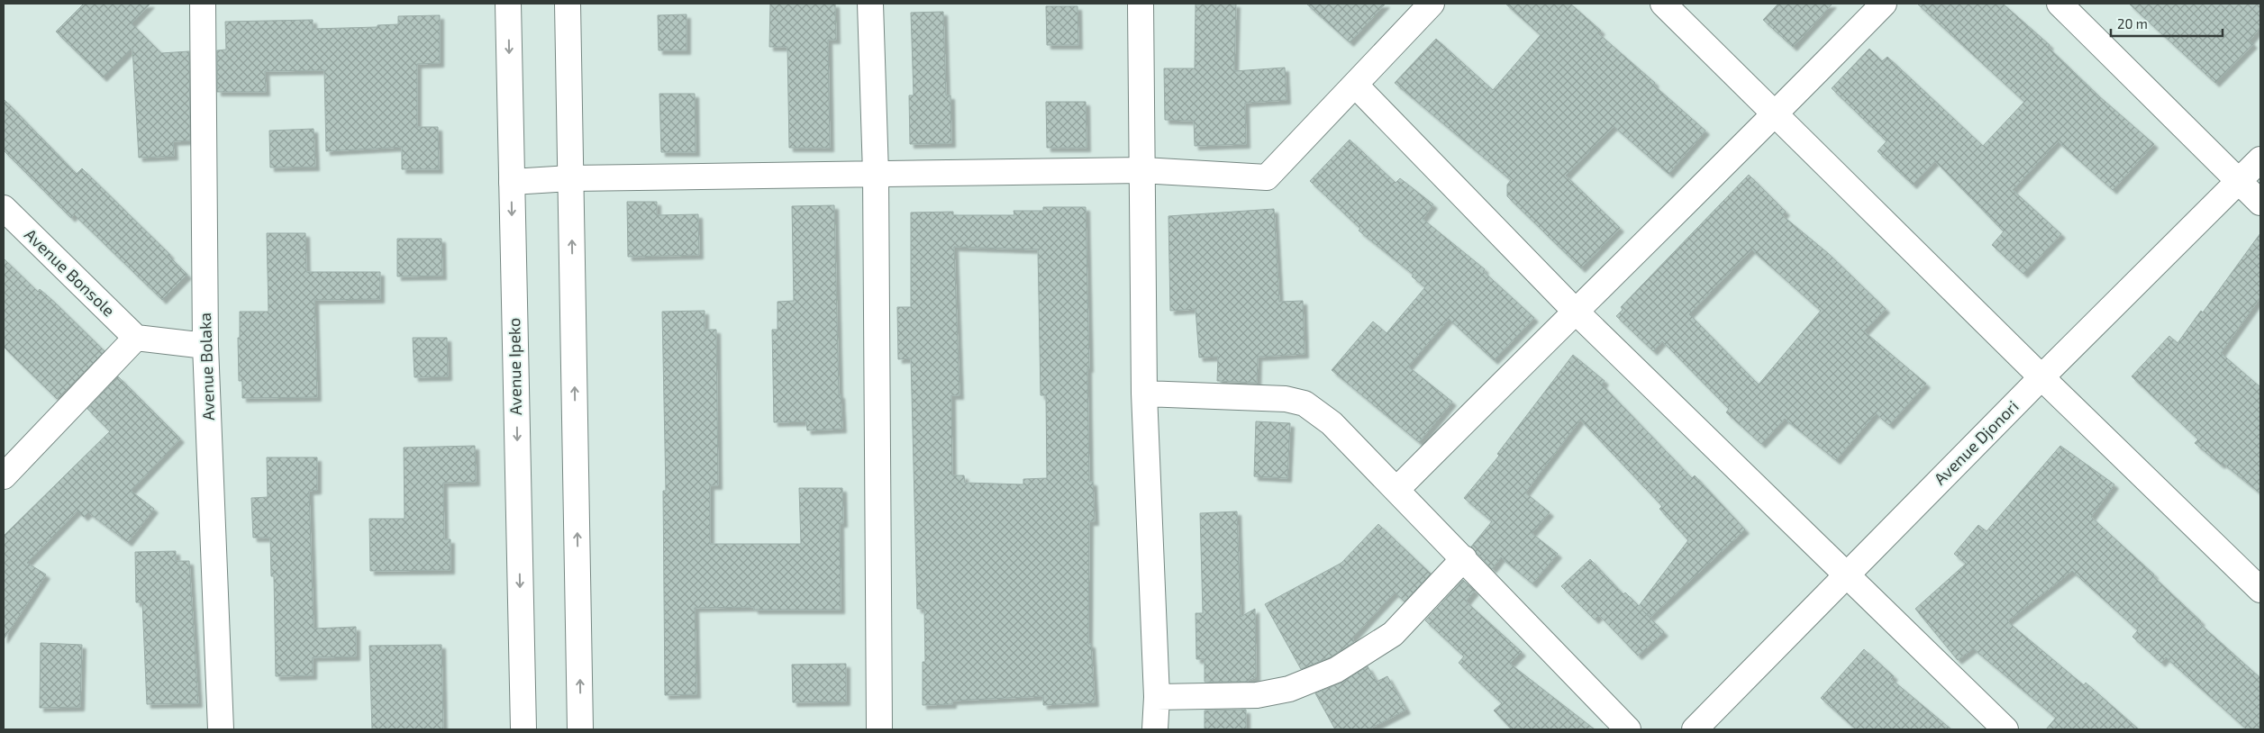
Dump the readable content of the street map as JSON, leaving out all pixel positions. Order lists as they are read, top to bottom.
{
  "streets": {
    "street": [
      "Avenue Bonsole",
      "Avenue Bolaka",
      "Avenue Ipeko",
      "Avenue Djonori"
    ]
  },
  "scale_bar": "20 m"
}
